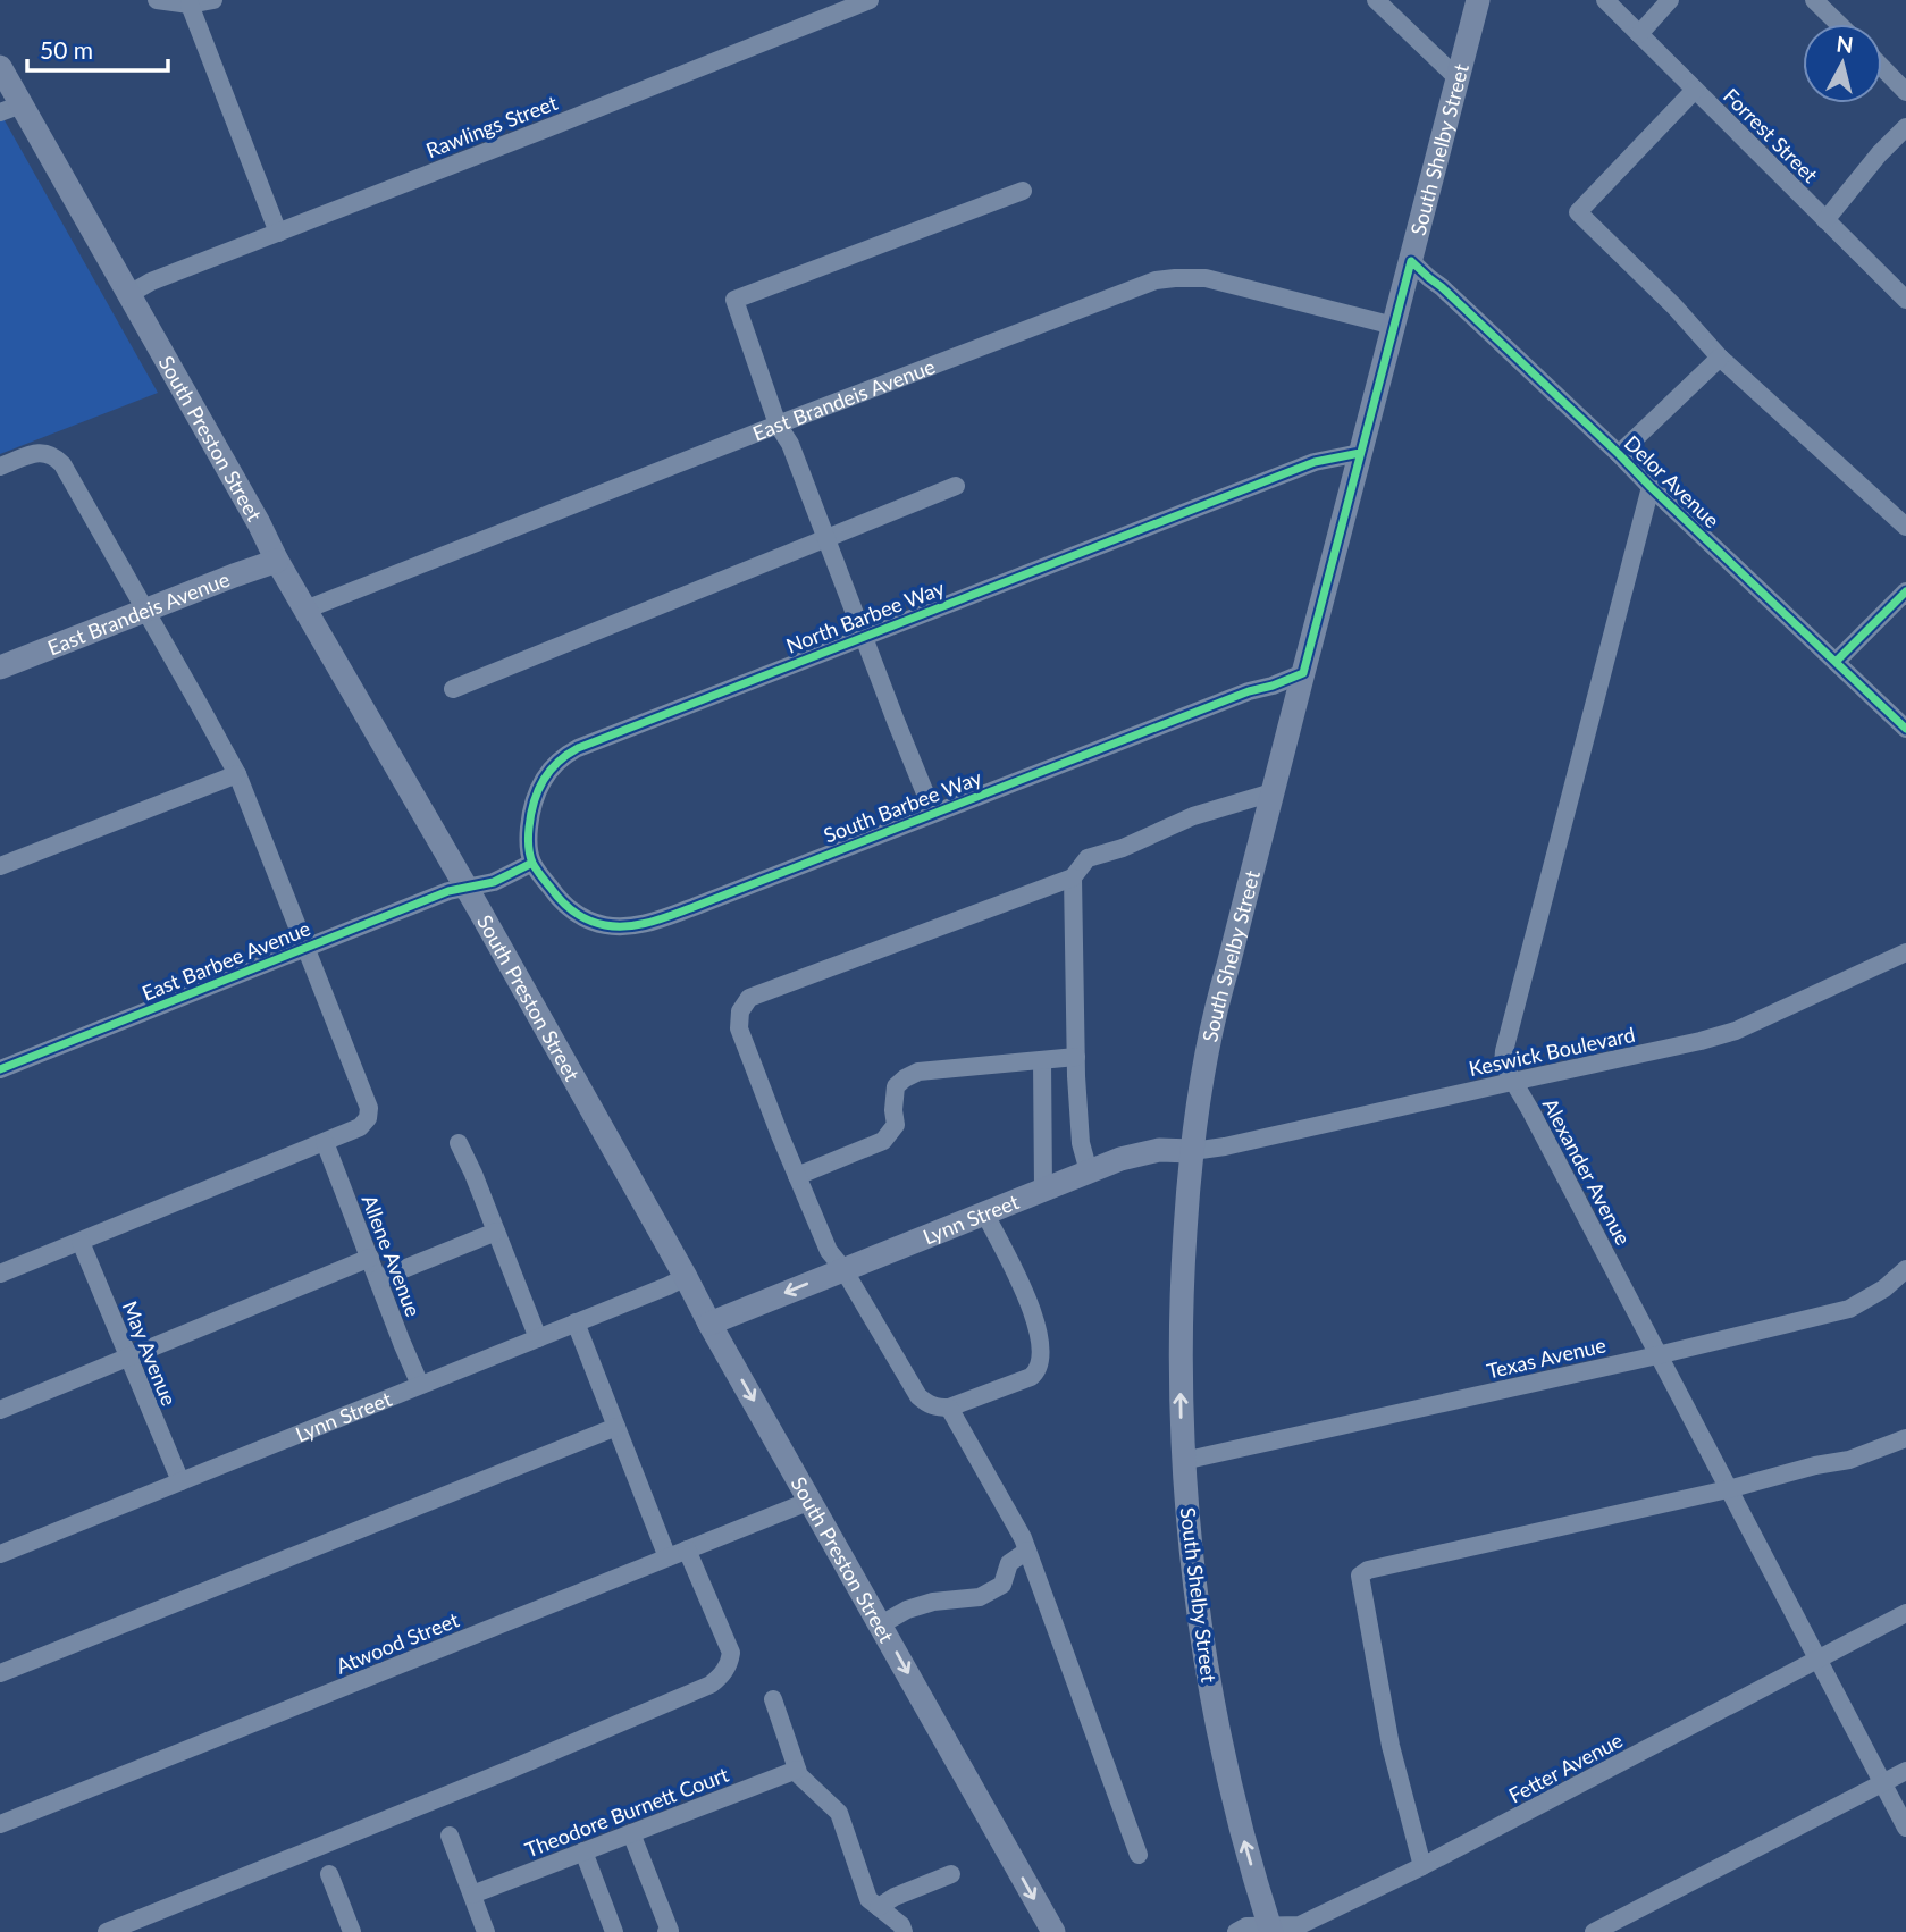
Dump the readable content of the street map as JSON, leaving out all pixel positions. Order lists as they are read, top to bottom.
{
  "streets": {
    "main road": [
      "South Shelby Street",
      "East Brandeis Avenue",
      "South Preston Street",
      "Lynn Street"
    ],
    "street": [
      "Rawlings Street",
      "Forrest Street",
      "Delor Avenue",
      "North Barbee Way",
      "South Barbee Way",
      "East Barbee Avenue",
      "Keswick Boulevard",
      "Alexander Avenue",
      "Allene Avenue",
      "May Avenue",
      "Texas Avenue",
      "Atwood Street",
      "Fetter Avenue",
      "Theodore Burnett Court"
    ]
  },
  "crossings": [
    ["Rawlings Street", "South Preston Street"],
    ["South Shelby Street", "East Brandeis Avenue"],
    ["South Shelby Street", "Delor Avenue"],
    ["South Shelby Street", "North Barbee Way"],
    ["South Shelby Street", "South Barbee Way"],
    ["South Shelby Street", "Keswick Boulevard"],
    ["South Shelby Street", "Lynn Street"],
    ["South Shelby Street", "Texas Avenue"],
    ["South Shelby Street", "Fetter Avenue"],
    ["East Brandeis Avenue", "South Preston Street"],
    ["South Preston Street", "East Barbee Avenue"],
    ["South Preston Street", "Lynn Street"],
    ["South Preston Street", "Atwood Street"],
    ["Delor Avenue", "Alexander Avenue"],
    ["North Barbee Way", "South Barbee Way"],
    ["Keswick Boulevard", "Alexander Avenue"],
    ["Keswick Boulevard", "Lynn Street"],
    ["Alexander Avenue", "Texas Avenue"],
    ["Alexander Avenue", "Fetter Avenue"],
    ["Lynn Street", "Allene Avenue"],
    ["Lynn Street", "May Avenue"]
  ],
  "one_way": ["South Shelby Street"],
  "scale_bar": "50 m",
  "north": "top"
}
